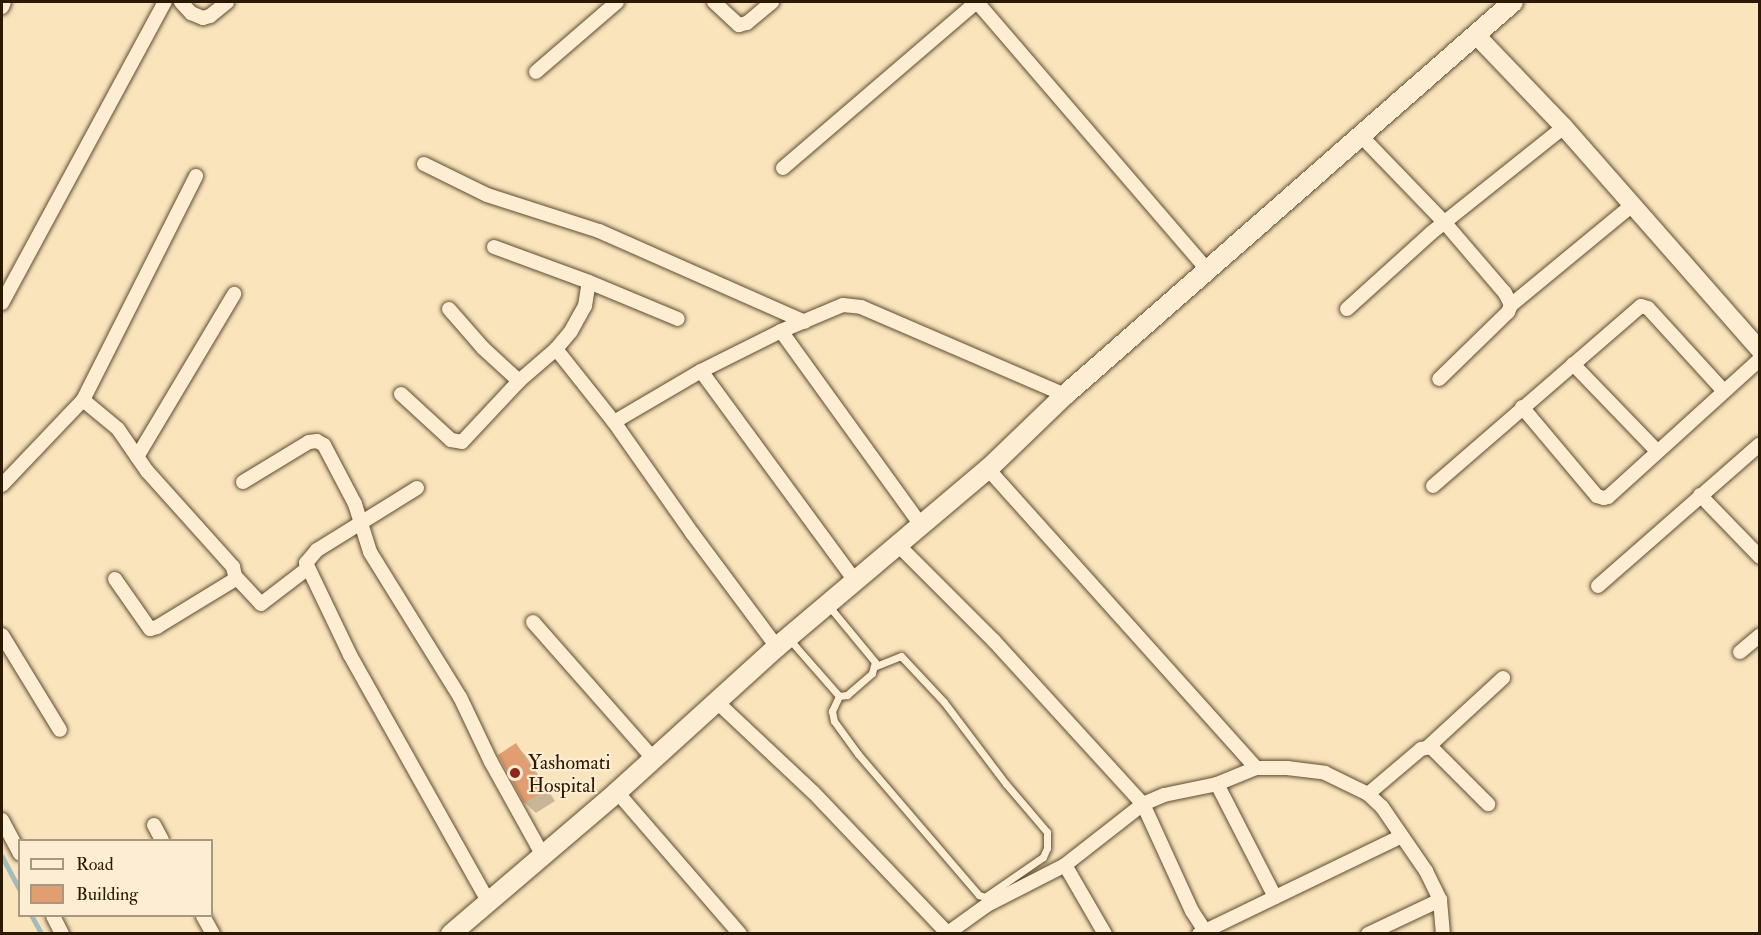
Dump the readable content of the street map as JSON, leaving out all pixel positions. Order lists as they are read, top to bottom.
{
  "places": ["Yashomati Hospital"],
  "legend": ["Road", "Building"]
}
